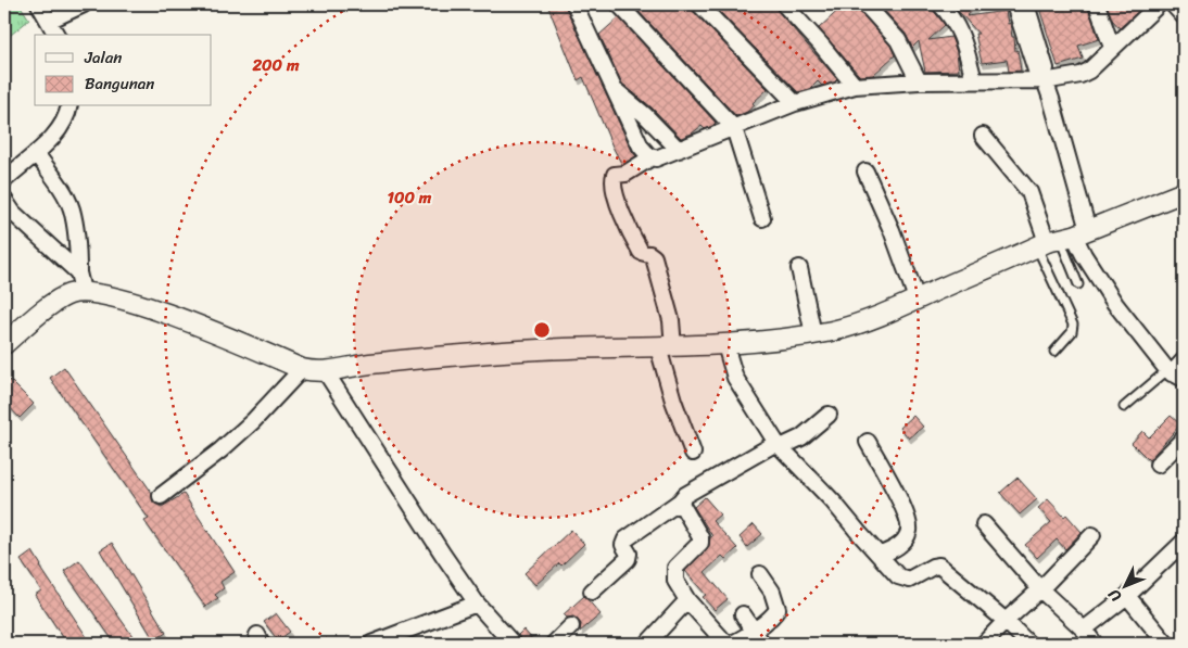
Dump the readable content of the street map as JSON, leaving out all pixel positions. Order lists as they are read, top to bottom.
{
  "legend": ["Jalan", "Bangunan"],
  "north": "bottom left",
  "rings": ["200 m", "100 m"]
}
